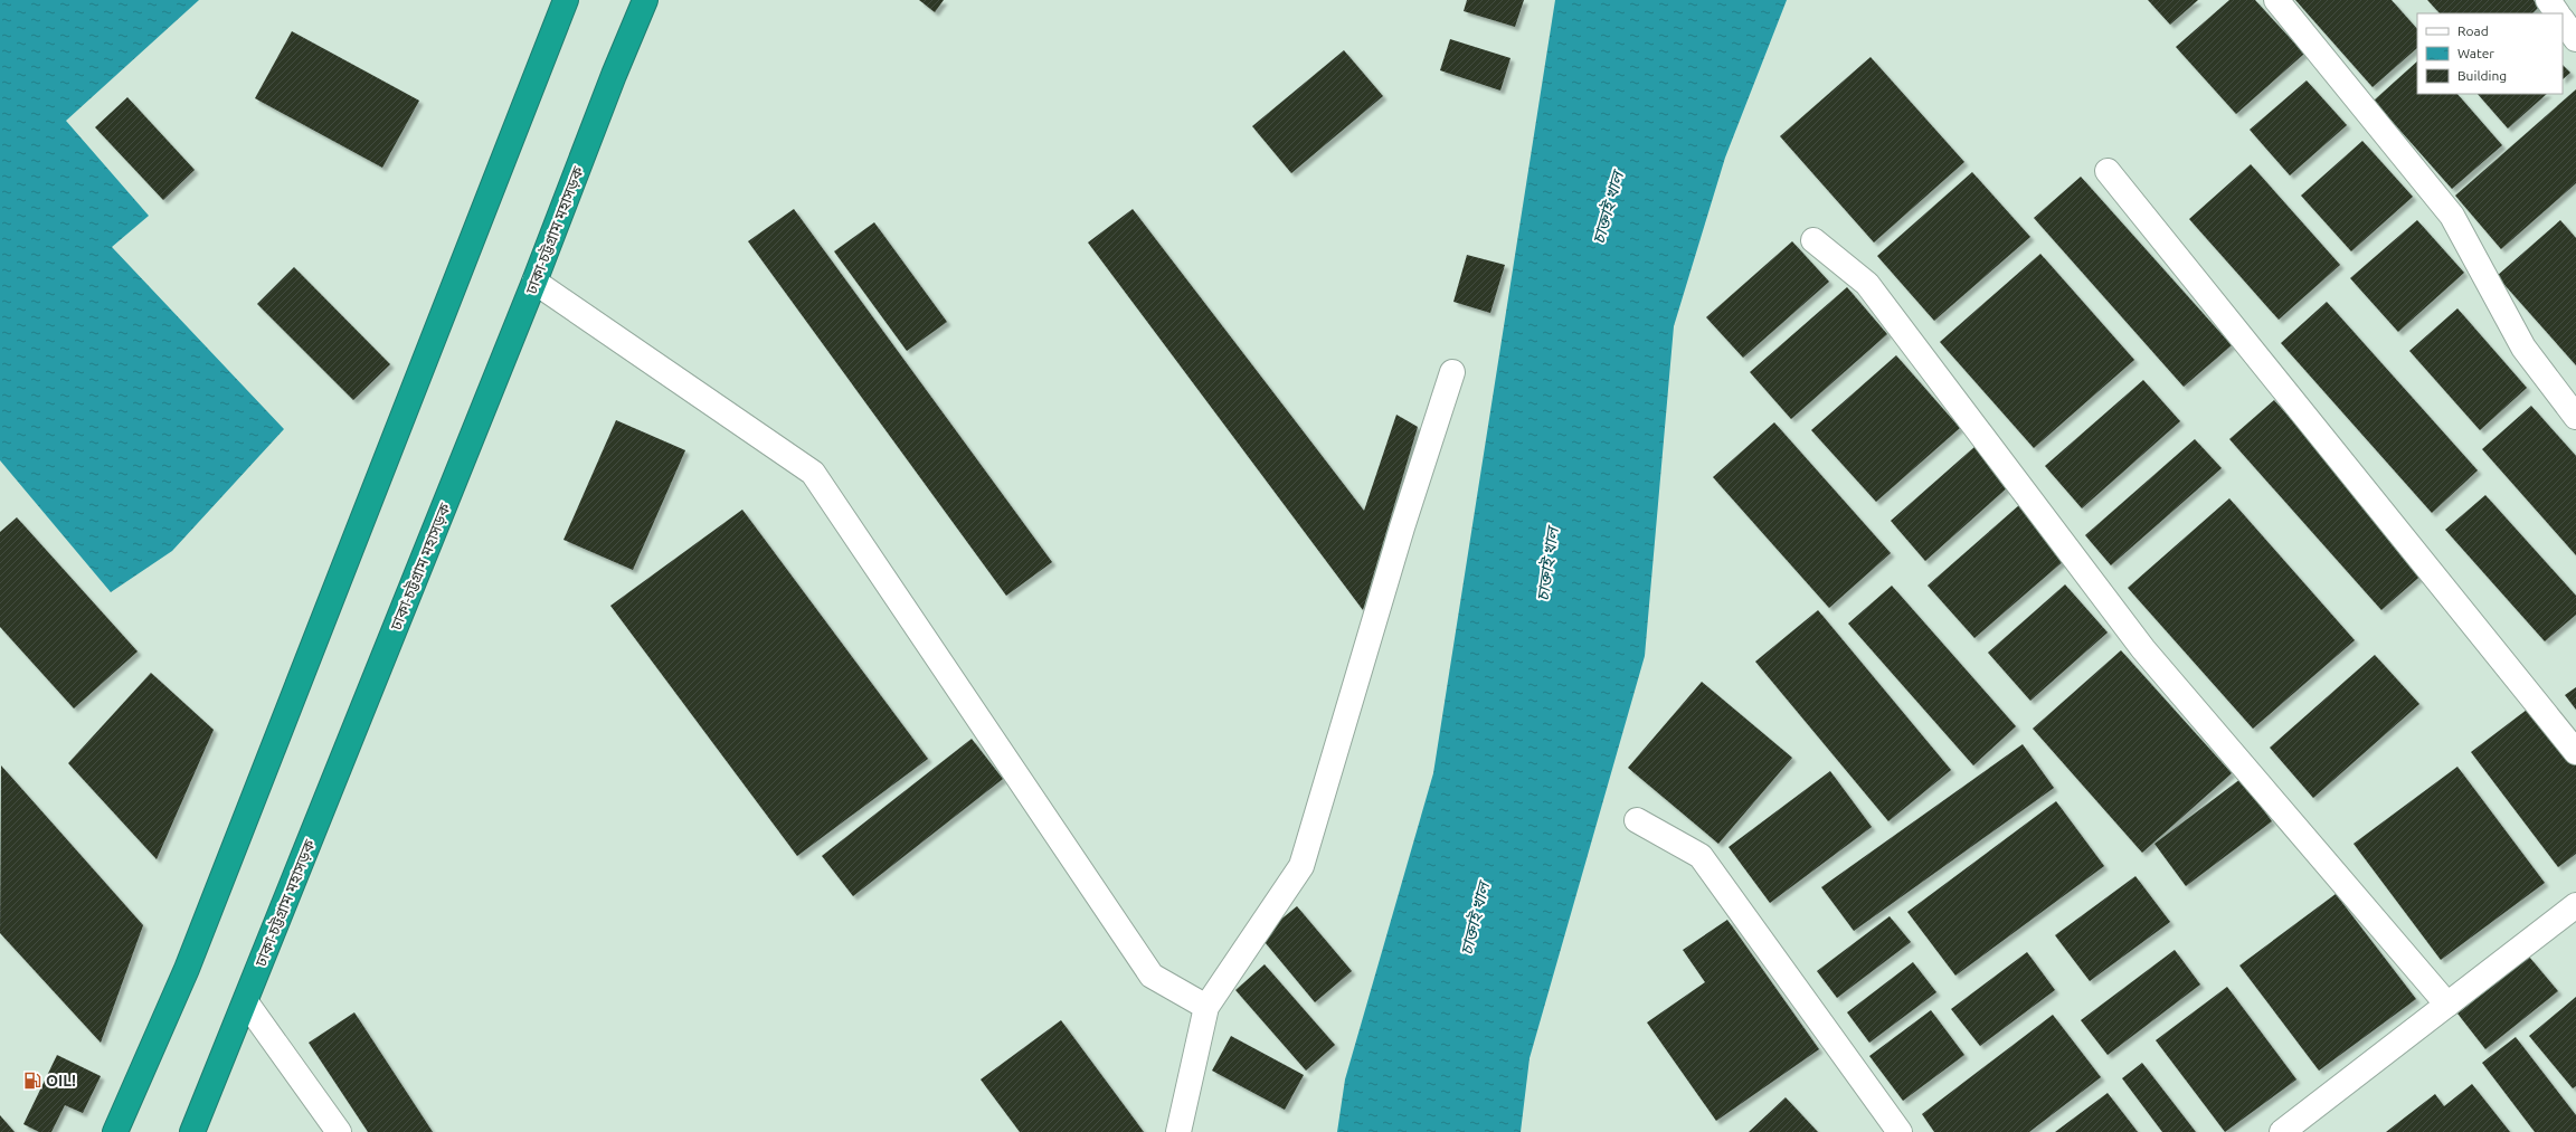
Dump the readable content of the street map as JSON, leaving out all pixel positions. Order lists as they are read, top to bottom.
{
  "streets": {
    "highway": ["ঢাকা-চট্টগ্রাম মহাসড়ক"]
  },
  "water": ["চাক্তাই খাল"],
  "places": {
    "fuel station": ["OIL!"]
  },
  "legend": ["Road", "Water", "Building"]
}
